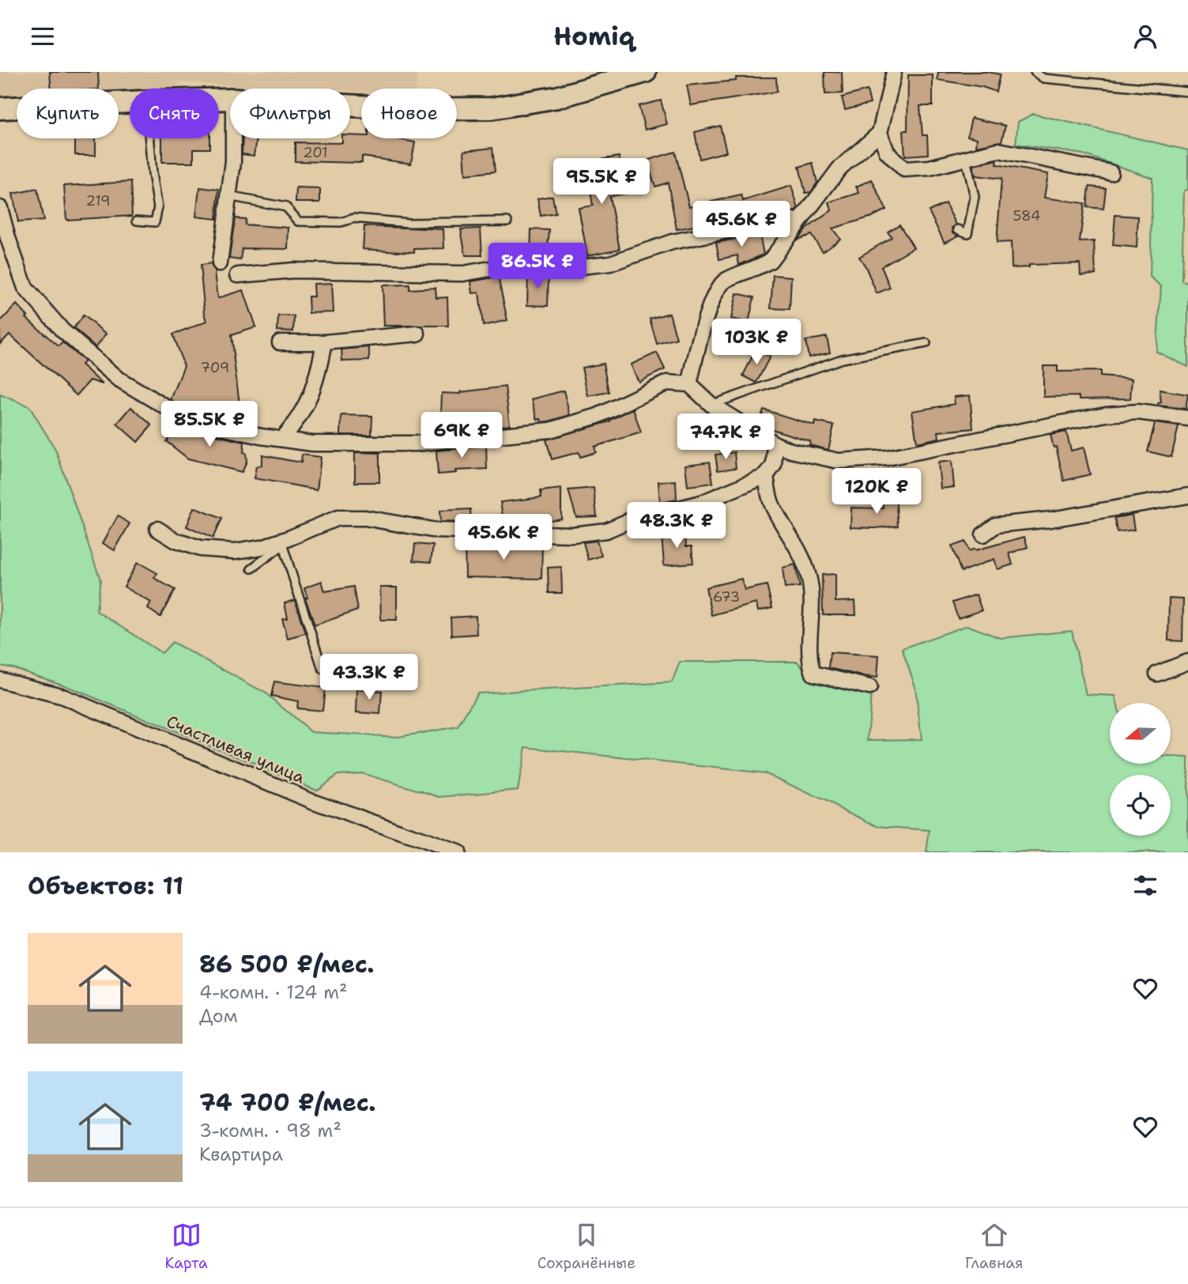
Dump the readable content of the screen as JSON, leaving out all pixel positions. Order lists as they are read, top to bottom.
{
  "streets": {
    "street": ["Счастливая улица"]
  },
  "house_numbers": [
    "201",
    "219",
    "584",
    "709",
    "673"
  ],
  "north": "left",
  "page": {
    "header": "Homiq",
    "chip": [
      "Купить",
      "Снять",
      "Фильтры",
      "Новое"
    ],
    "price": [
      "95.5K ₽",
      "45.6K ₽",
      "86.5K ₽",
      "103K ₽",
      "85.5K ₽",
      "69K ₽",
      "74.7K ₽",
      "120K ₽",
      "48.3K ₽",
      "45.6K ₽",
      "43.3K ₽"
    ],
    "heading": "Объектов: 11",
    "list": [
      {
        "name": "86 500 ₽/мес.",
        "note": "4-комн. · 124 m² · Дом"
      },
      {
        "name": "74 700 ₽/мес.",
        "note": "3-комн. · 98 m² · Квартира"
      }
    ],
    "tabs": ["Карта", "Сохранённые", "Главная"]
  }
}
